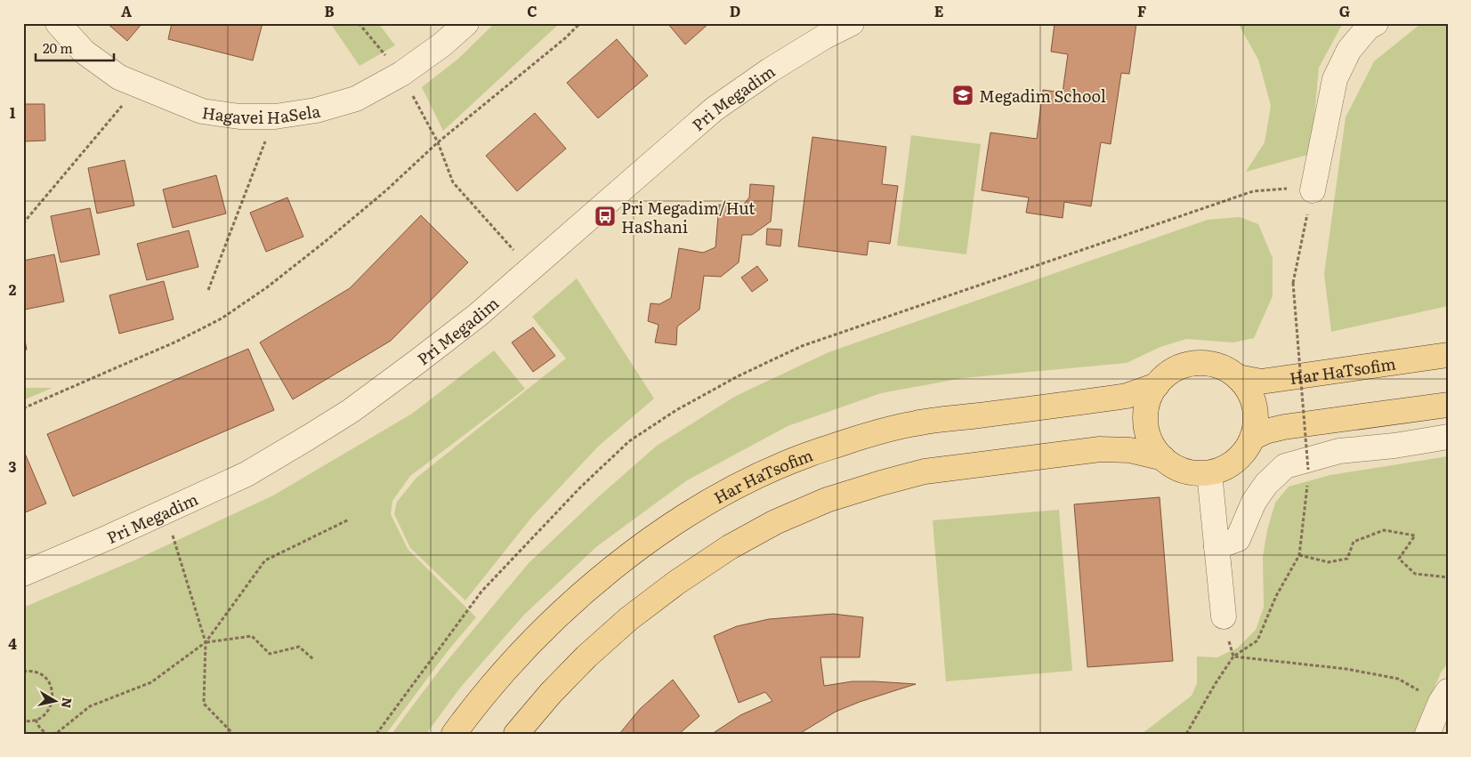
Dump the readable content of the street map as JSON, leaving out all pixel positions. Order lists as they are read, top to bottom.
{
  "streets": {
    "main road": ["Har HaTsofim"],
    "street": ["Pri Megadim", "Hagavei HaSela"]
  },
  "places": {
    "school or university": ["Megadim School"],
    "bus stop": ["Pri Megadim/Hut HaShani"]
  },
  "scale_bar": "20 m",
  "north": "right",
  "grid": {
    "columns": [
      "A",
      "B",
      "C",
      "D",
      "E",
      "F",
      "G"
    ],
    "rows": [
      "1",
      "2",
      "3",
      "4"
    ]
  }
}
